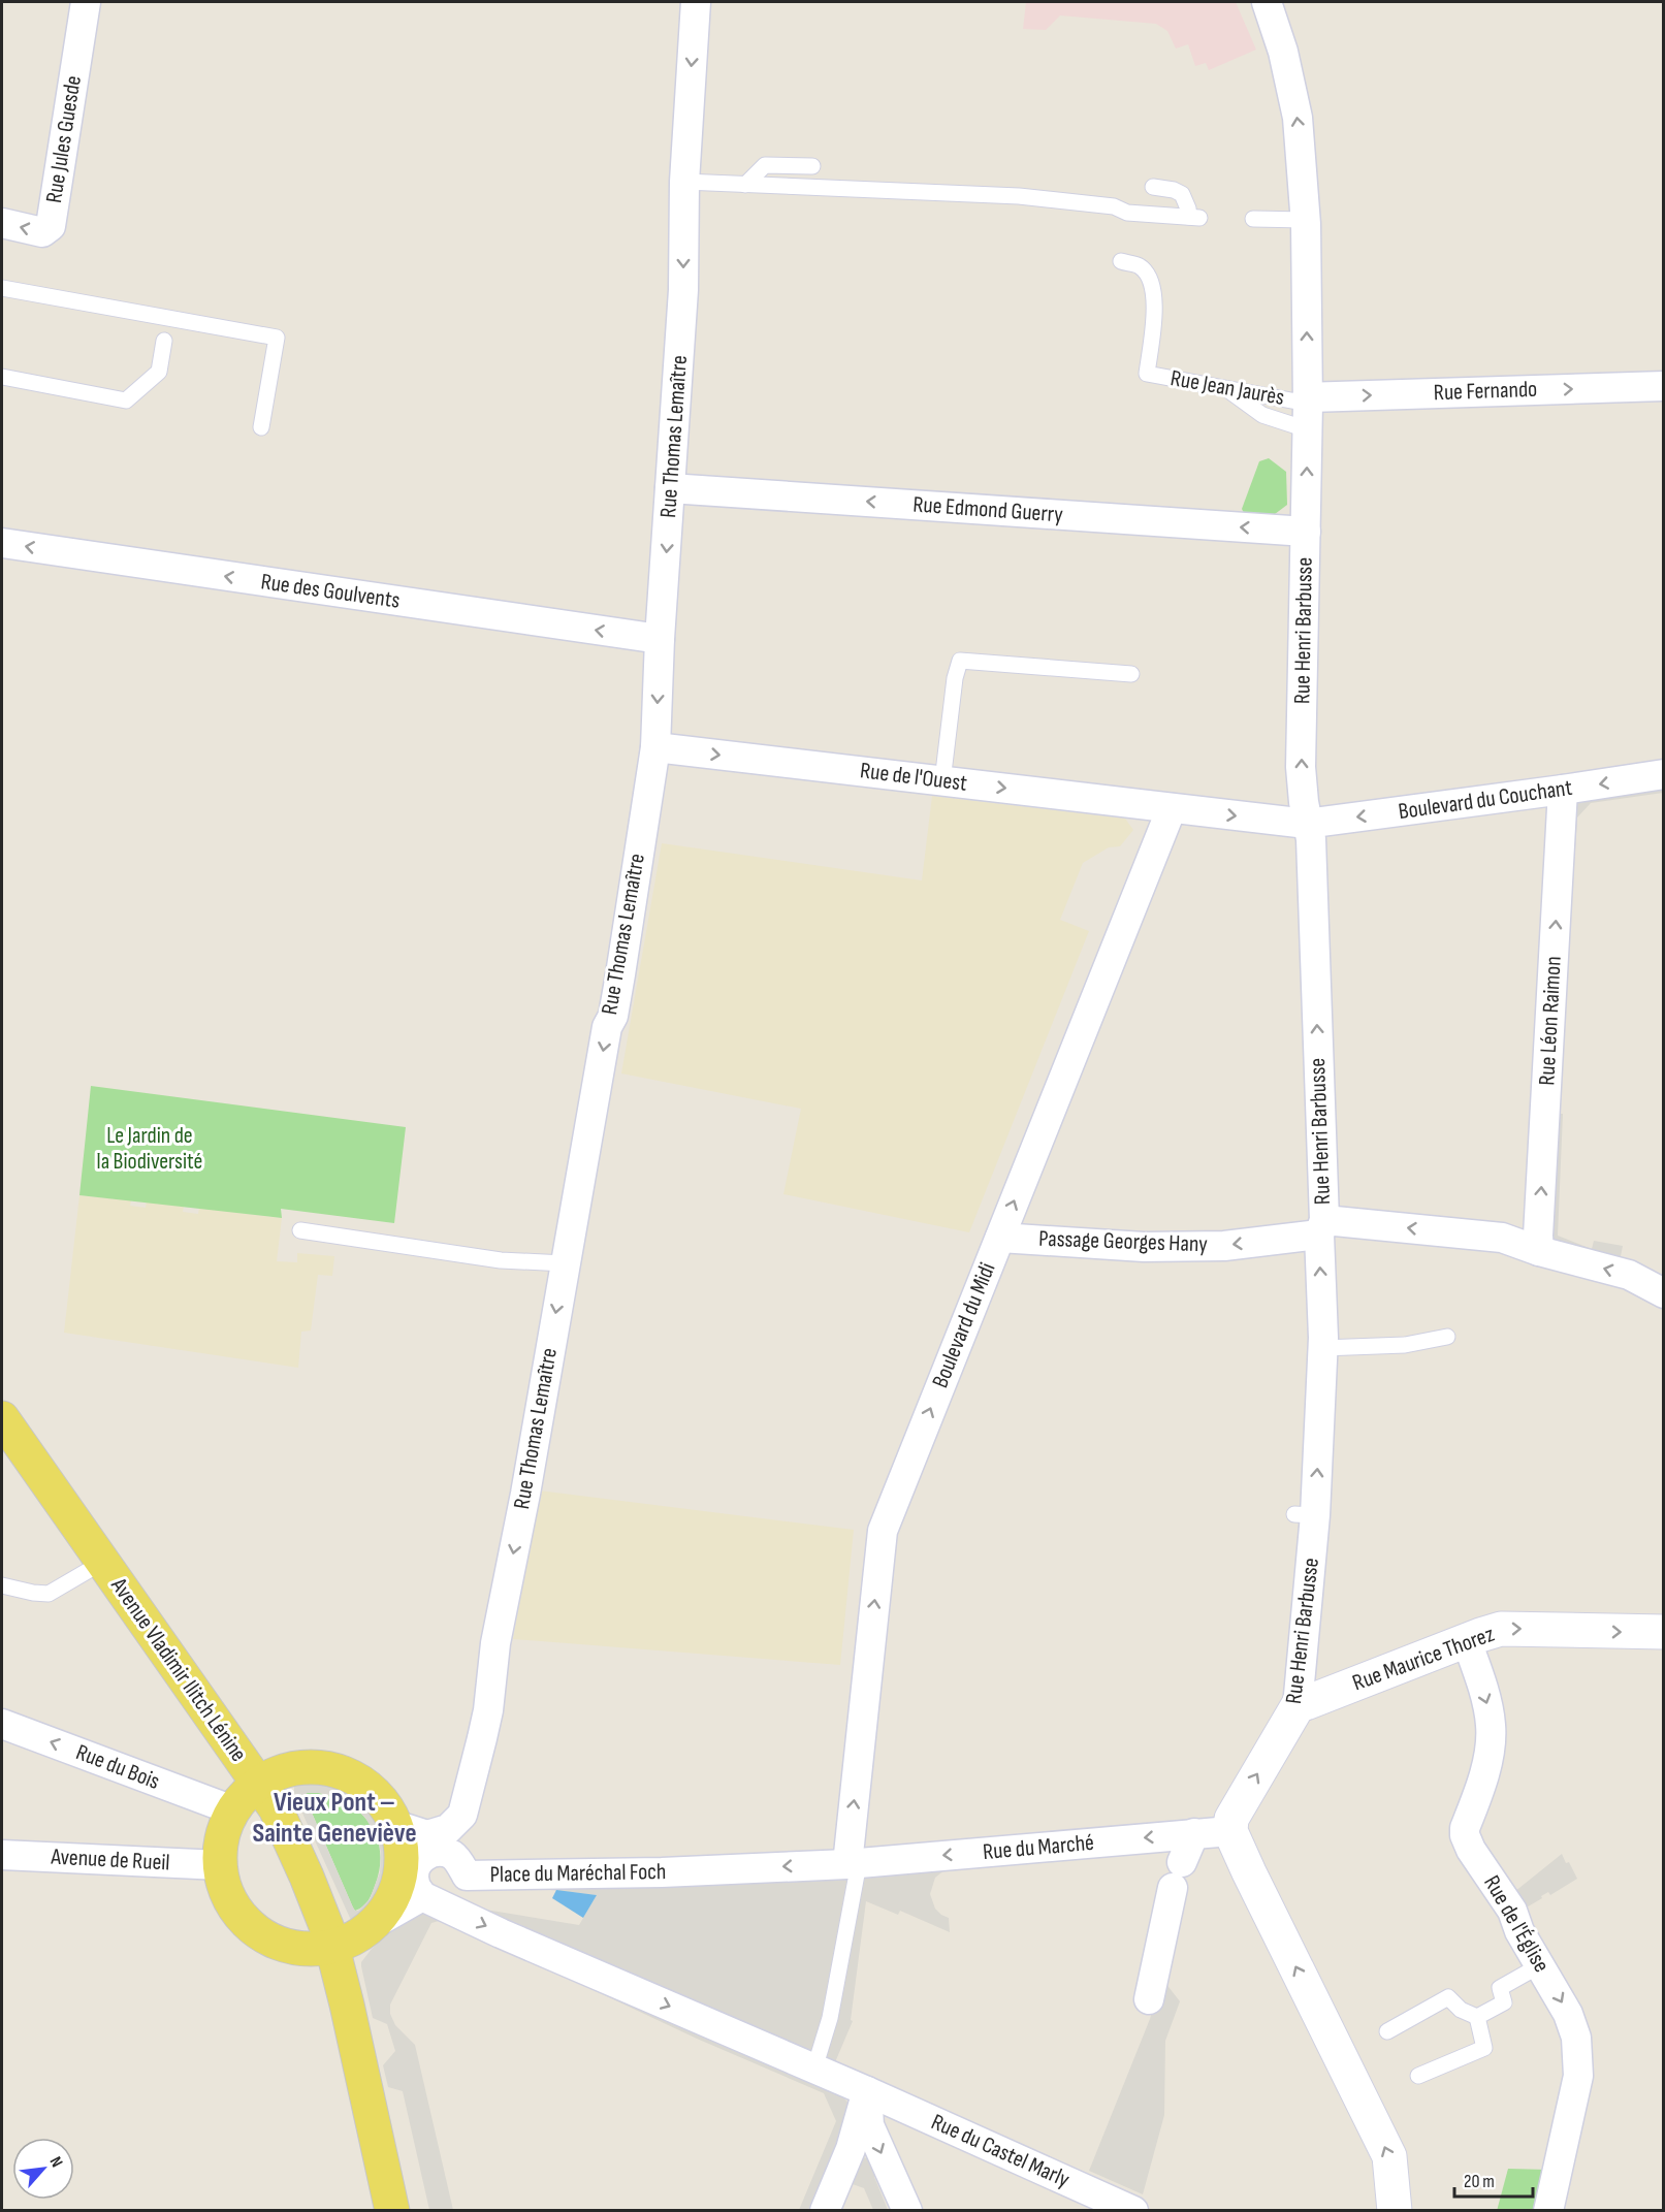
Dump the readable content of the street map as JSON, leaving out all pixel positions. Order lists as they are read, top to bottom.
{
  "streets": {
    "main road": ["Avenue Vladimir Ilitch Lénine"],
    "street": [
      "Rue Jules Guesde",
      "Rue Fernando",
      "Rue Thomas Lemaître",
      "Rue Edmond Guerry",
      "Rue des Goulvents",
      "Rue Henri Barbusse",
      "Rue de l'Ouest",
      "Boulevard du Couchant",
      "Rue Léon Raimon",
      "Passage Georges Hany",
      "Boulevard du Midi",
      "Rue Maurice Thorez",
      "Rue du Bois",
      "Rue du Marché",
      "Avenue de Rueil",
      "Place du Maréchal Foch",
      "Rue de l'Église",
      "Rue du Castel Marly"
    ],
    "lane": ["Rue Jean Jaurès"]
  },
  "crossings": [
    ["Rue Jean Jaurès", "Rue Fernando"],
    ["Rue Jean Jaurès", "Rue Henri Barbusse"],
    ["Rue Fernando", "Rue Henri Barbusse"],
    ["Rue Thomas Lemaître", "Rue Edmond Guerry"],
    ["Rue Thomas Lemaître", "Rue des Goulvents"],
    ["Rue Thomas Lemaître", "Rue de l'Ouest"],
    ["Rue Thomas Lemaître", "Place du Maréchal Foch"],
    ["Rue Edmond Guerry", "Rue Henri Barbusse"],
    ["Rue Henri Barbusse", "Rue de l'Ouest"],
    ["Rue Henri Barbusse", "Boulevard du Couchant"],
    ["Rue Henri Barbusse", "Passage Georges Hany"],
    ["Rue Henri Barbusse", "Rue Maurice Thorez"],
    ["Rue Henri Barbusse", "Rue du Marché"],
    ["Rue de l'Ouest", "Boulevard du Couchant"],
    ["Rue de l'Ouest", "Boulevard du Midi"],
    ["Boulevard du Couchant", "Rue Léon Raimon"],
    ["Rue Léon Raimon", "Passage Georges Hany"],
    ["Passage Georges Hany", "Boulevard du Midi"],
    ["Boulevard du Midi", "Rue du Marché"],
    ["Boulevard du Midi", "Place du Maréchal Foch"],
    ["Rue Maurice Thorez", "Rue de l'Église"],
    ["Rue du Marché", "Place du Maréchal Foch"]
  ],
  "one_way": [
    "Rue Jules Guesde",
    "Rue Fernando",
    "Rue Thomas Lemaître",
    "Rue Edmond Guerry",
    "Rue des Goulvents",
    "Rue Henri Barbusse",
    "Rue de l'Ouest",
    "Boulevard du Couchant",
    "Rue Léon Raimon",
    "Passage Georges Hany",
    "Boulevard du Midi",
    "Rue Maurice Thorez",
    "Rue du Bois",
    "Rue du Marché"
  ],
  "districts": ["Vieux Pont – Sainte Geneviève"],
  "parks": ["Le Jardin de la Biodiversité"],
  "scale_bar": "20 m",
  "north": "top right"
}
